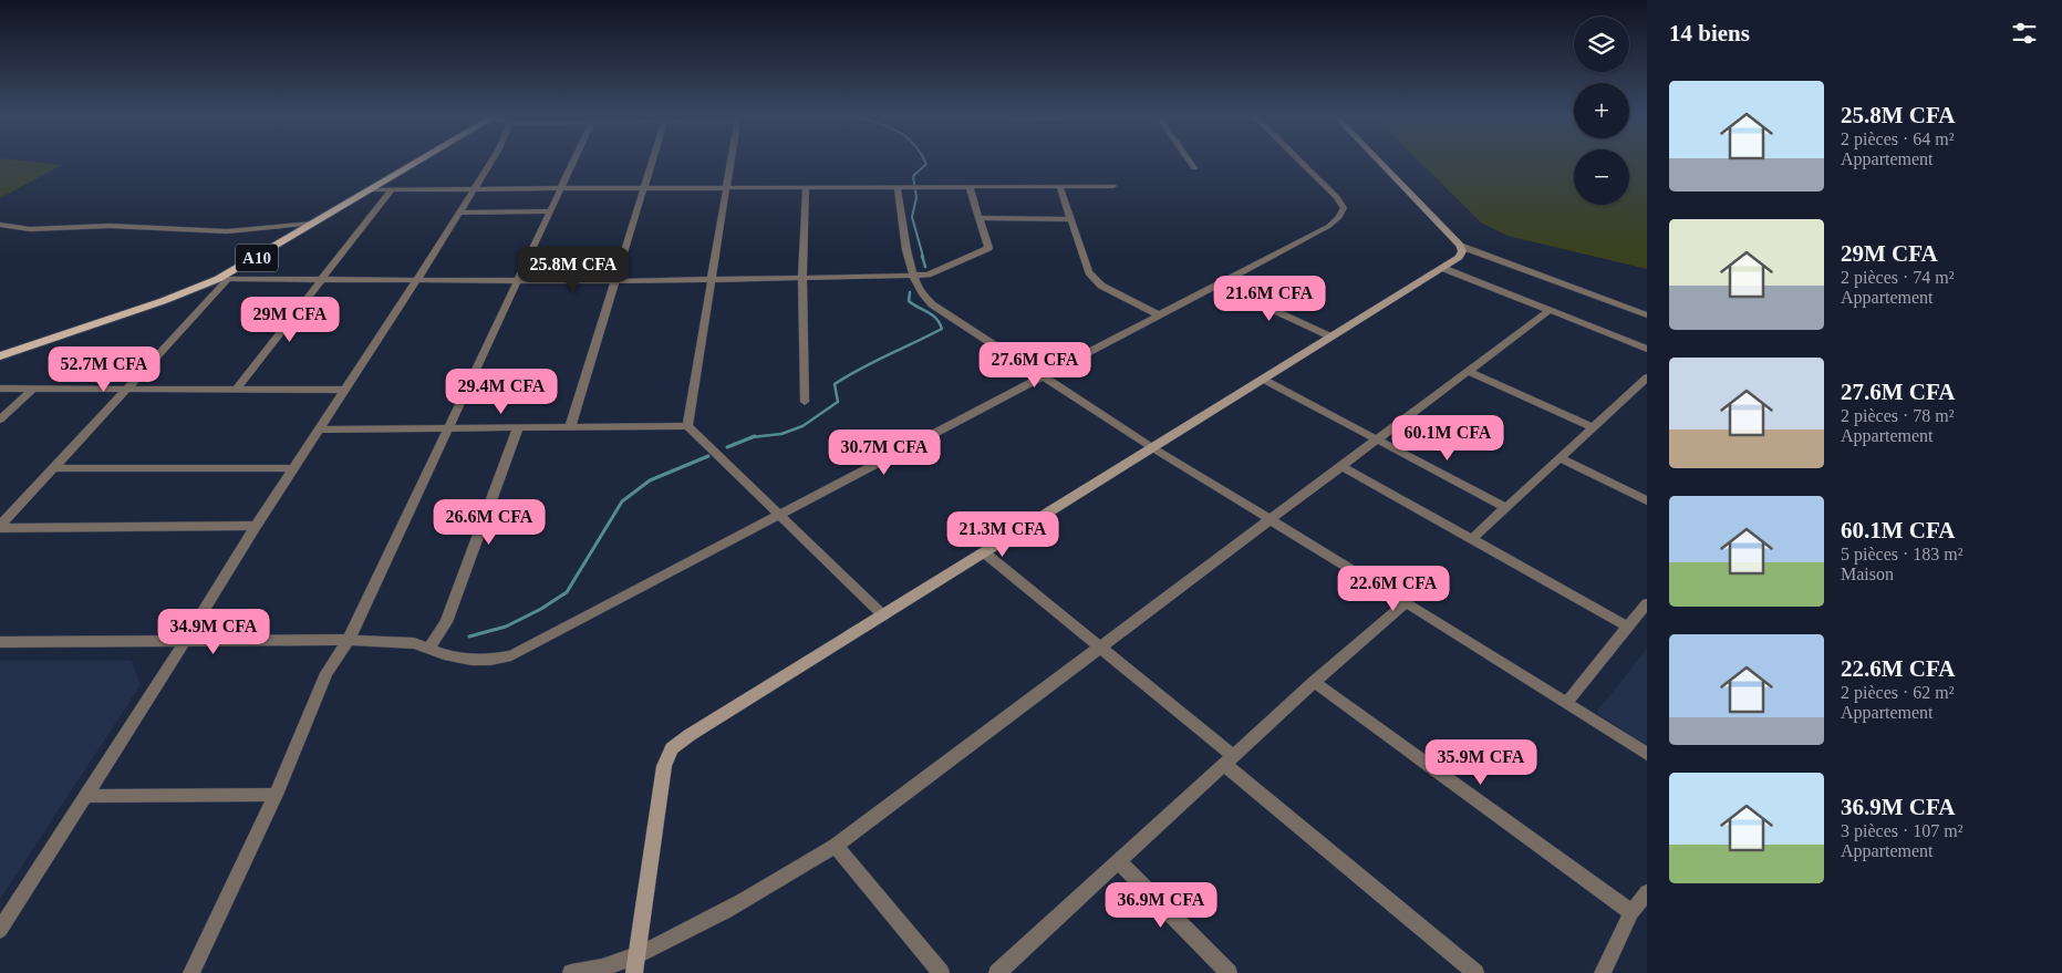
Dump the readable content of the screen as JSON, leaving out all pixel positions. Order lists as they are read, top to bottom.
{
  "streets": {
    "main road": ["A10"]
  },
  "page": {
    "heading": "14 biens",
    "map_buttons": ["+", "−"],
    "list": [
      {
        "name": "25.8M CFA",
        "note": "2 pièces · 64 m² · Appartement"
      },
      {
        "name": "29M CFA",
        "note": "2 pièces · 74 m² · Appartement"
      },
      {
        "name": "27.6M CFA",
        "note": "2 pièces · 78 m² · Appartement"
      },
      {
        "name": "60.1M CFA",
        "note": "5 pièces · 183 m² · Maison"
      },
      {
        "name": "22.6M CFA",
        "note": "2 pièces · 62 m² · Appartement"
      },
      {
        "name": "36.9M CFA",
        "note": "3 pièces · 107 m² · Appartement"
      }
    ],
    "price": [
      "25.8M CFA",
      "21.6M CFA",
      "29M CFA",
      "27.6M CFA",
      "52.7M CFA",
      "29.4M CFA",
      "60.1M CFA",
      "30.7M CFA",
      "26.6M CFA",
      "21.3M CFA",
      "22.6M CFA",
      "34.9M CFA",
      "35.9M CFA",
      "36.9M CFA"
    ]
  }
}
